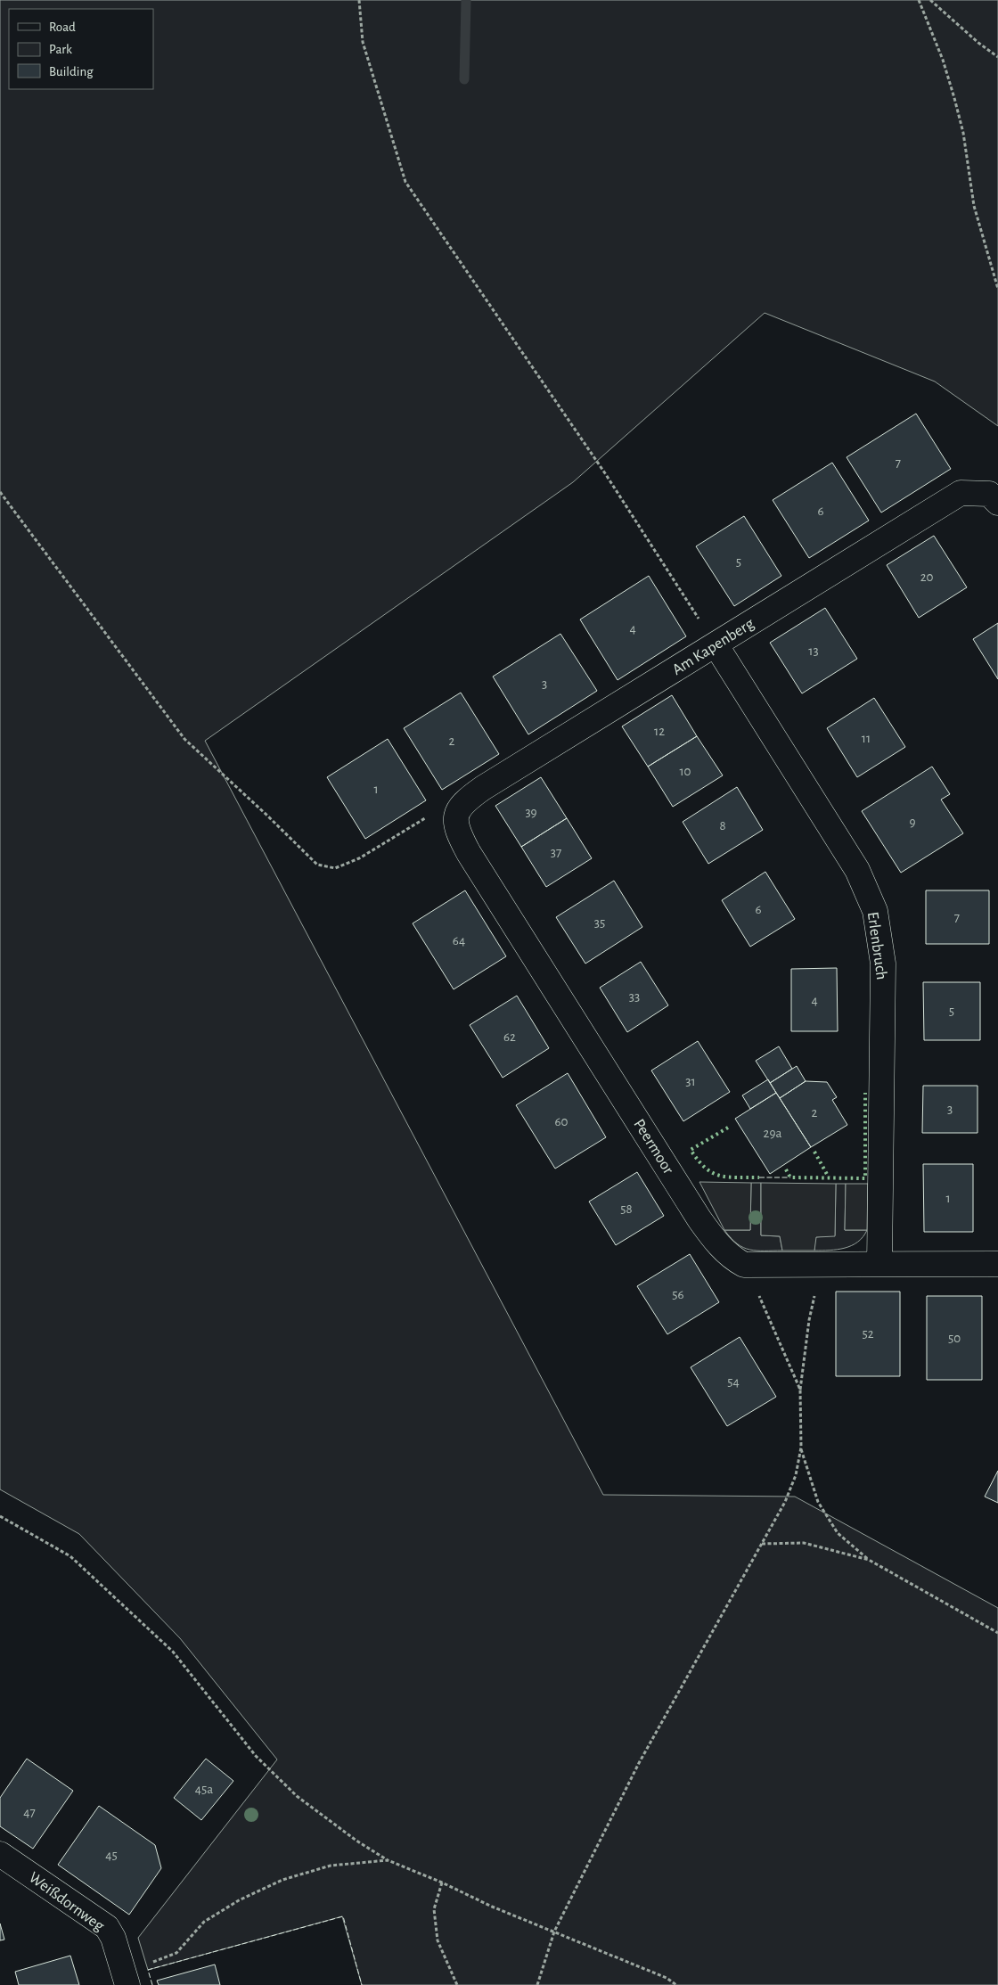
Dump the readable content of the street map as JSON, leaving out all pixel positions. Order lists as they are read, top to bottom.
{
  "streets": {
    "street": [
      "Am Kapenberg",
      "Erlenbruch",
      "Peermoor",
      "Weißdornweg"
    ]
  },
  "crossings": [
    ["Am Kapenberg", "Erlenbruch"],
    ["Am Kapenberg", "Peermoor"]
  ],
  "house_numbers": [
    "7",
    "6",
    "5",
    "20",
    "4",
    "13",
    "3",
    "12",
    "11",
    "2",
    "10",
    "1",
    "39",
    "9",
    "8",
    "37",
    "6",
    "7",
    "35",
    "64",
    "33",
    "4",
    "5",
    "62",
    "31",
    "3",
    "2",
    "60",
    "29a",
    "1",
    "58",
    "56",
    "52",
    "50",
    "54",
    "45a",
    "47",
    "45"
  ],
  "legend": ["Road", "Park", "Building"]
}
